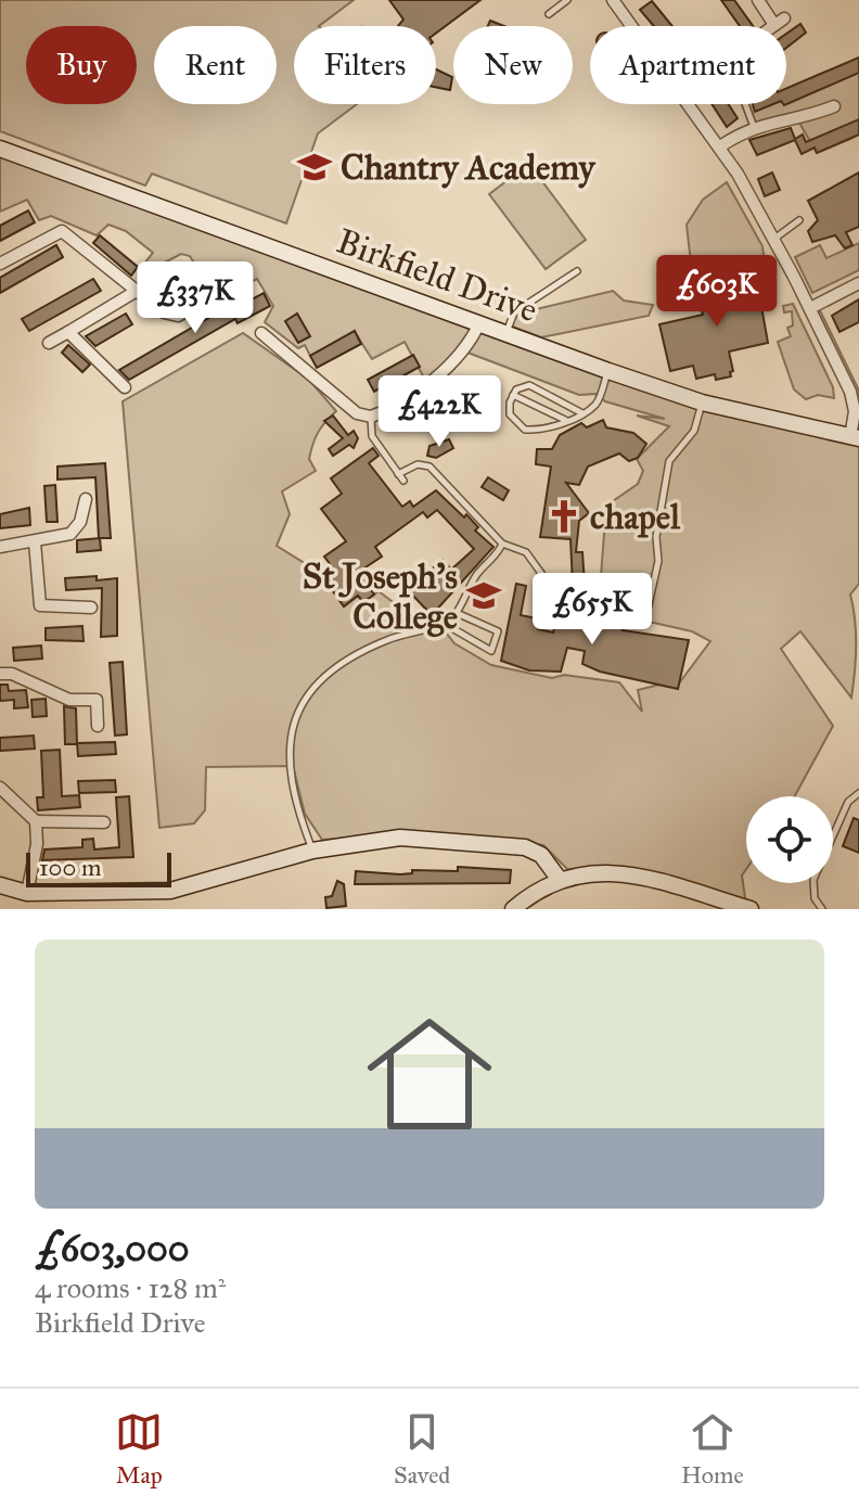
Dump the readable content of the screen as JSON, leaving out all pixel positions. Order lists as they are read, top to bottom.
{
  "streets": {
    "street": ["Birkfield Drive"]
  },
  "places": {
    "school or university": ["Chantry Academy", "St Joseph's College"],
    "church": ["chapel"]
  },
  "scale_bar": "100 m",
  "page": {
    "chip": [
      "Buy",
      "Rent",
      "Filters",
      "New",
      "Apartment"
    ],
    "price": [
      "£603K",
      "£337K",
      "£422K",
      "£655K"
    ],
    "scale": "100 m",
    "list": [
      {
        "name": "£603,000",
        "note": "4 rooms · 128 m² · Birkfield Drive"
      }
    ],
    "tabs": ["Map", "Saved", "Home"]
  }
}
